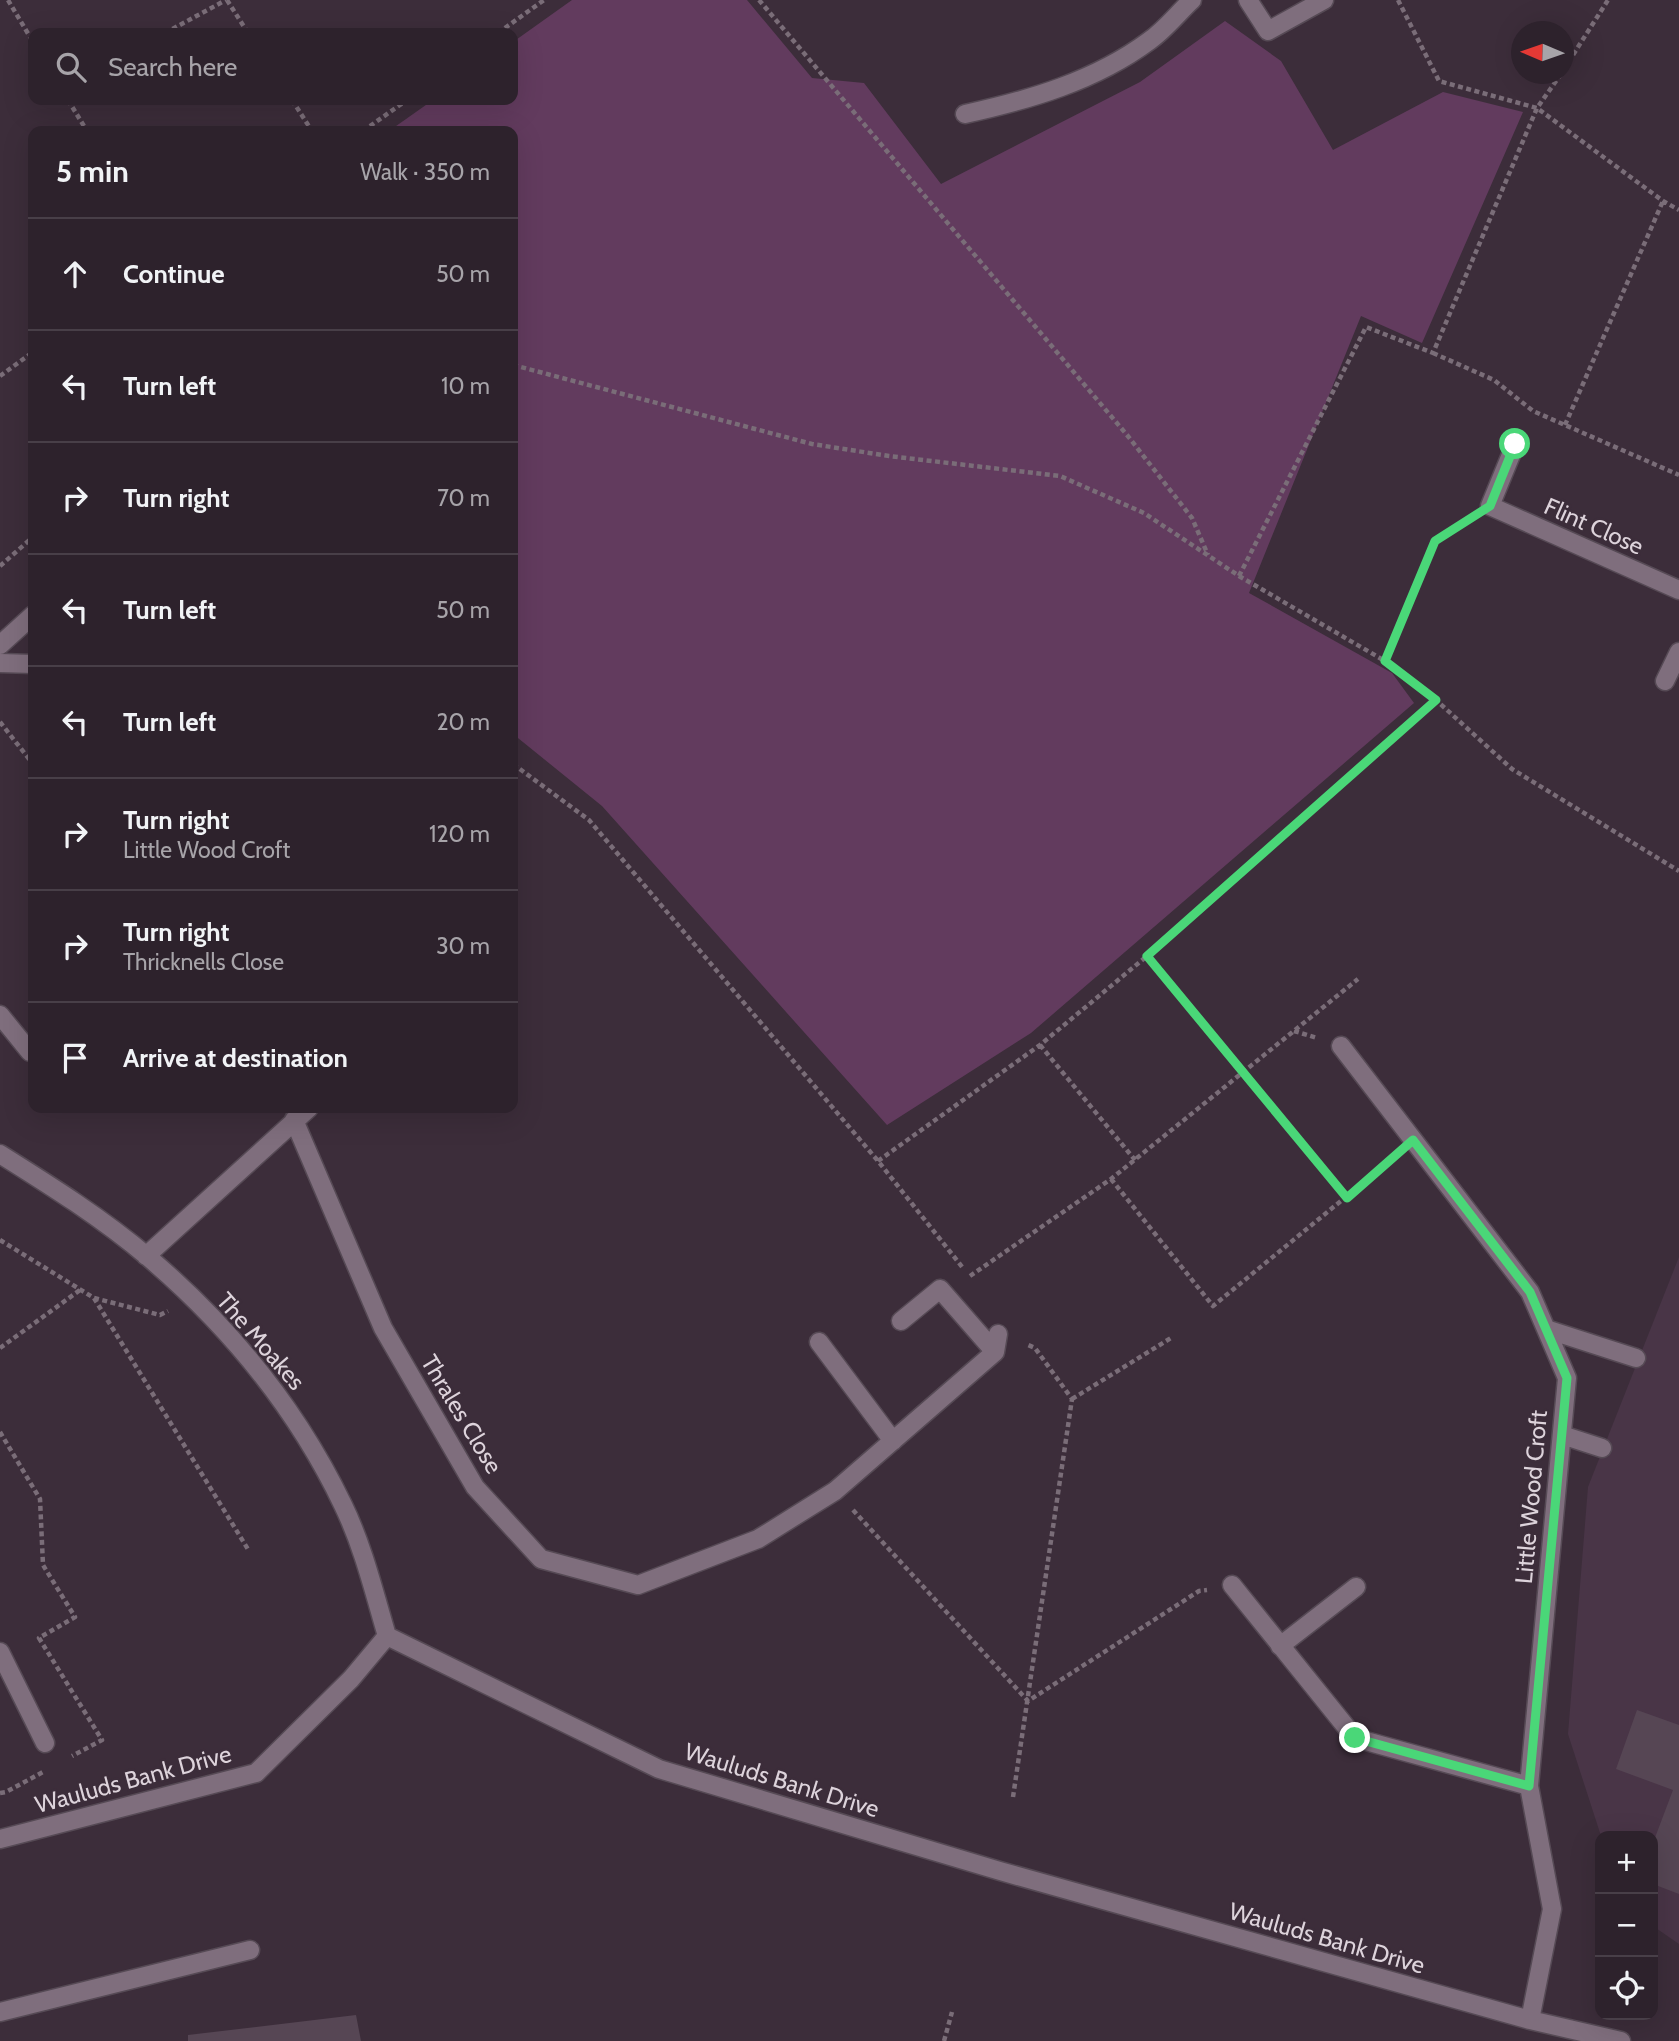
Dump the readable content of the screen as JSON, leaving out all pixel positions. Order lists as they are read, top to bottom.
{
  "streets": {
    "street": [
      "Flint Close",
      "The Moakes",
      "Thrales Close",
      "Little Wood Croft",
      "Wauluds Bank Drive"
    ]
  },
  "crossings": [
    ["The Moakes", "Wauluds Bank Drive"],
    ["Little Wood Croft", "Wauluds Bank Drive"]
  ],
  "north": "left",
  "page": {
    "search": "Search here",
    "heading": ["5 min", "Walk · 350 m"],
    "list": [
      ["Continue", "50 m"],
      ["Turn left", "10 m"],
      ["Turn right", "70 m"],
      ["Turn left", "50 m"],
      ["Turn left", "20 m"],
      ["Turn right", "Little Wood Croft", "120 m"],
      ["Turn right", "Thricknells Close", "30 m"],
      "Arrive at destination"
    ],
    "map_buttons": ["+", "−"]
  }
}
